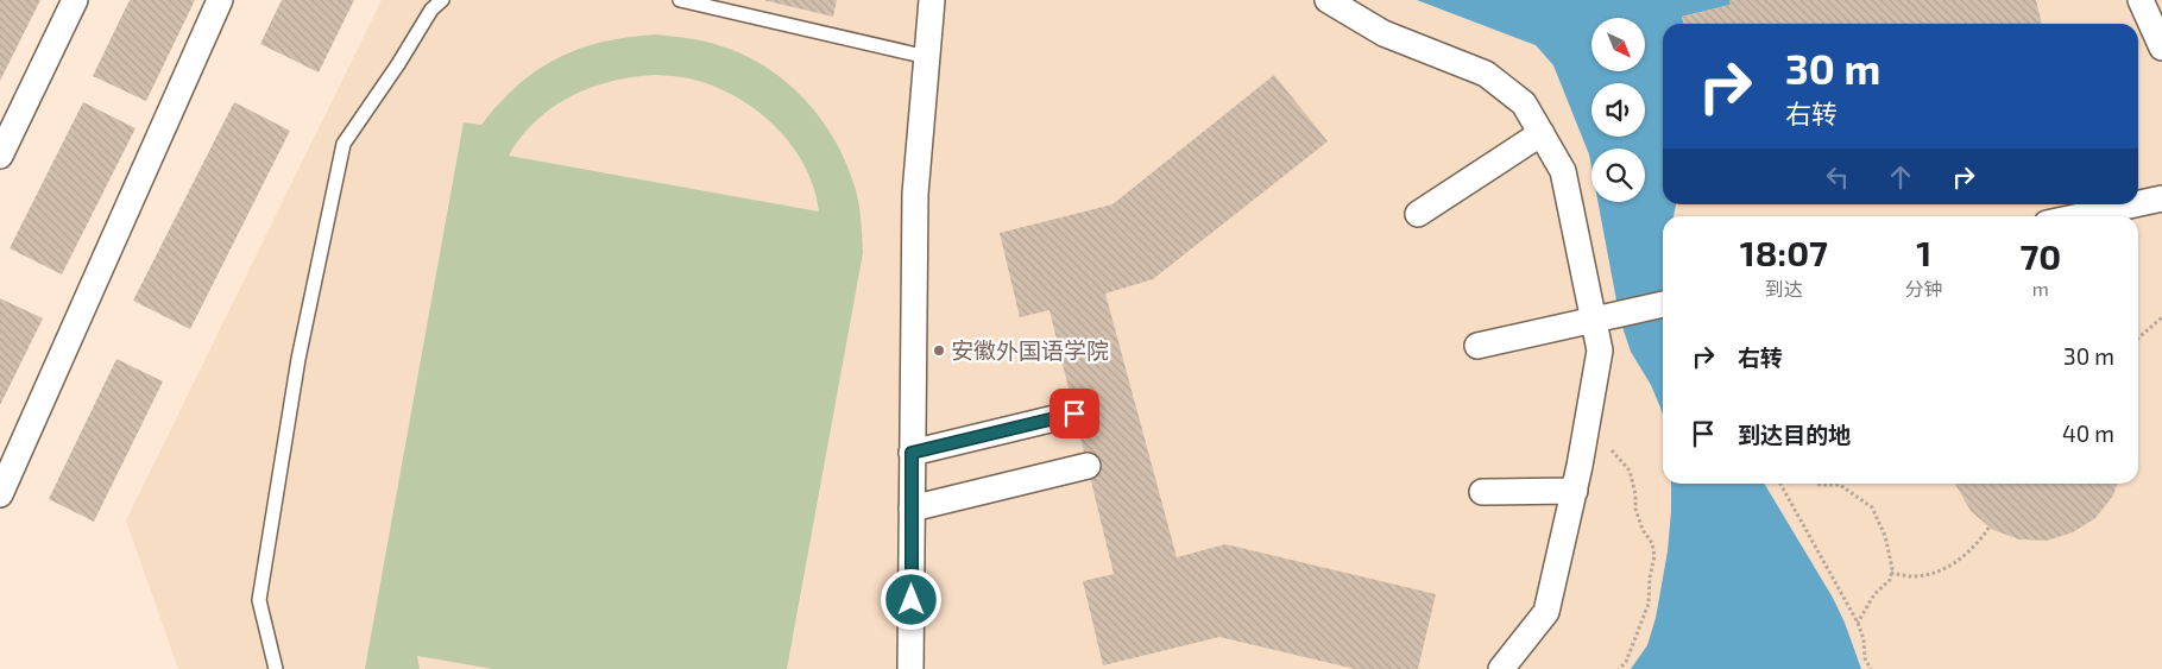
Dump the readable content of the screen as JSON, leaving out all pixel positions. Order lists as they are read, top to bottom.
{
  "places": ["安徽外国语学院"],
  "north": "bottom right",
  "page": {
    "turn": ["30 m", "右转"],
    "eta": [
      "18:07",
      "到达",
      "1",
      "分钟",
      "70",
      "m"
    ],
    "list": [
      {
        "name": "右转",
        "value": "30 m"
      },
      {
        "name": "到达目的地",
        "value": "40 m"
      }
    ]
  }
}
